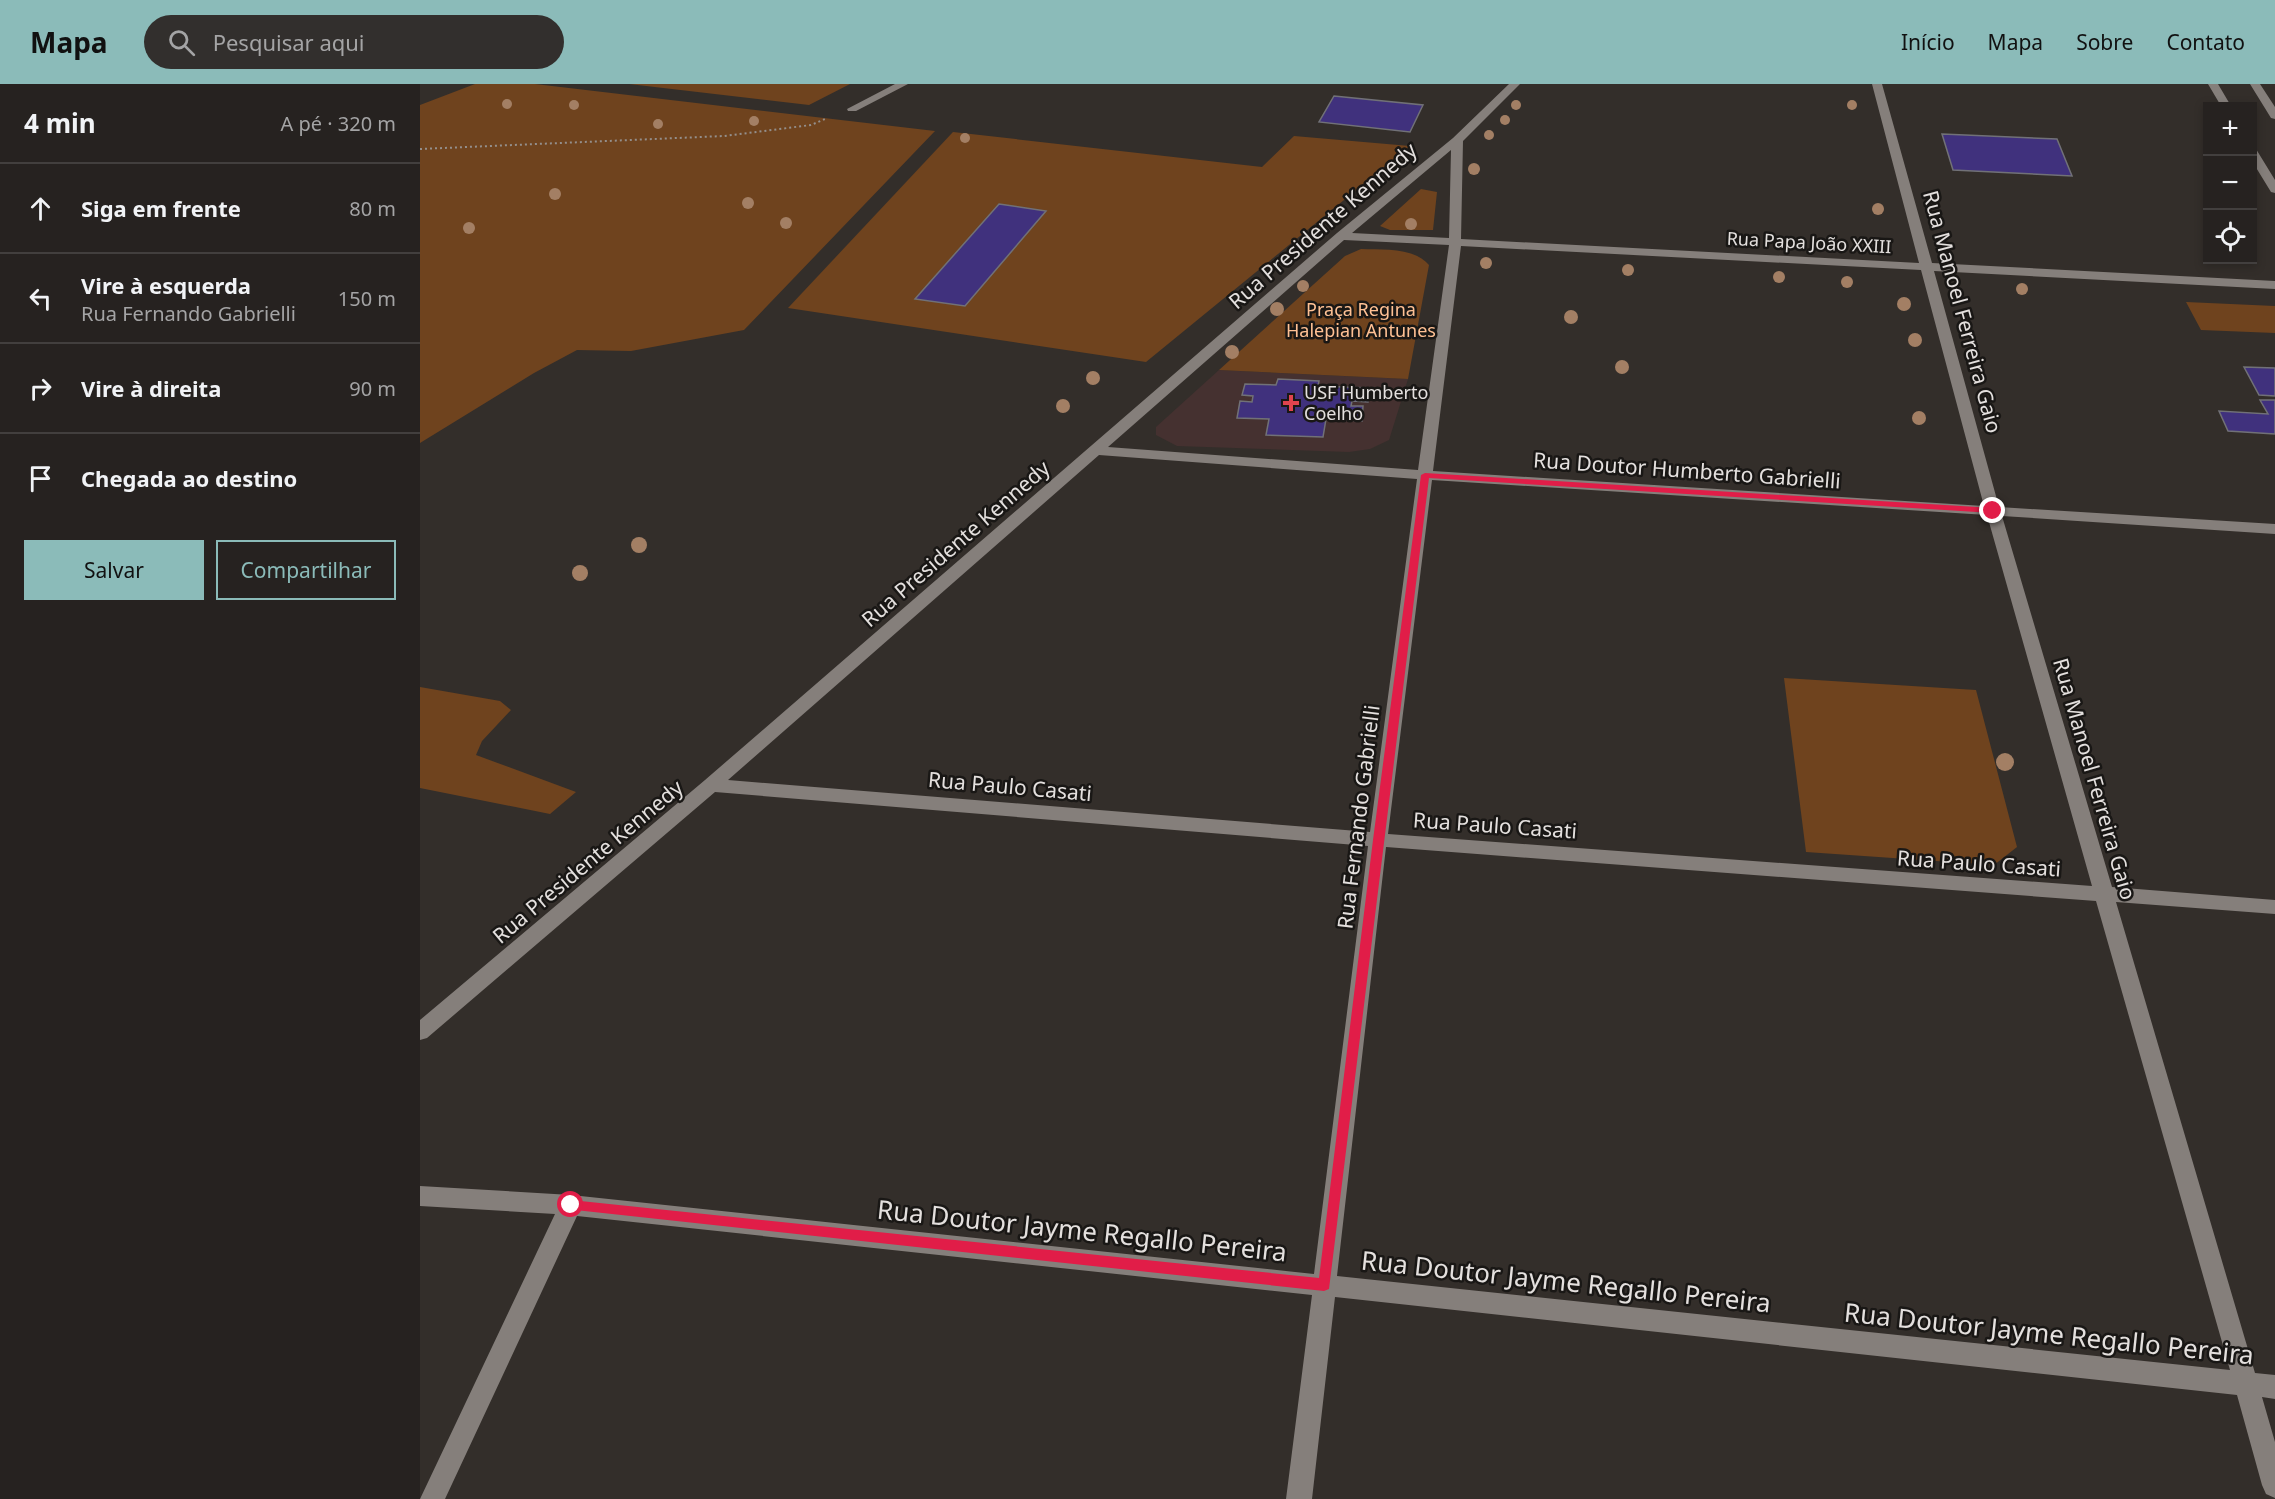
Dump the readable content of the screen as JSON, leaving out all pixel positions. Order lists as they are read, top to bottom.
{
  "streets": {
    "street": [
      "Rua Presidente Kennedy",
      "Rua Papa João XXIII",
      "Rua Manoel Ferreira Gaio",
      "Rua Doutor Humberto Gabrielli",
      "Rua Paulo Casati",
      "Rua Fernando Gabrielli",
      "Rua Doutor Jayme Regallo Pereira"
    ]
  },
  "crossings": [
    ["Rua Presidente Kennedy", "Rua Papa João XXIII"],
    ["Rua Presidente Kennedy", "Rua Doutor Humberto Gabrielli"],
    ["Rua Presidente Kennedy", "Rua Paulo Casati"],
    ["Rua Presidente Kennedy", "Rua Fernando Gabrielli"],
    ["Rua Papa João XXIII", "Rua Manoel Ferreira Gaio"],
    ["Rua Papa João XXIII", "Rua Fernando Gabrielli"],
    ["Rua Manoel Ferreira Gaio", "Rua Doutor Humberto Gabrielli"],
    ["Rua Manoel Ferreira Gaio", "Rua Paulo Casati"],
    ["Rua Manoel Ferreira Gaio", "Rua Doutor Jayme Regallo Pereira"],
    ["Rua Doutor Humberto Gabrielli", "Rua Fernando Gabrielli"],
    ["Rua Paulo Casati", "Rua Fernando Gabrielli"],
    ["Rua Fernando Gabrielli", "Rua Doutor Jayme Regallo Pereira"]
  ],
  "parks": ["Praça Regina Halepian Antunes"],
  "places": {
    "health": ["USF Humberto Coelho"]
  },
  "page": {
    "header": "Mapa",
    "search": "Pesquisar aqui",
    "nav": [
      "Início",
      "Mapa",
      "Sobre",
      "Contato"
    ],
    "heading": ["4 min", "A pé · 320 m"],
    "map_buttons": ["+", "−"],
    "list": [
      ["Siga em frente", "80 m"],
      ["Vire à esquerda", "Rua Fernando Gabrielli", "150 m"],
      ["Vire à direita", "90 m"],
      "Chegada ao destino"
    ],
    "buttons": ["Salvar", "Compartilhar"]
  }
}
